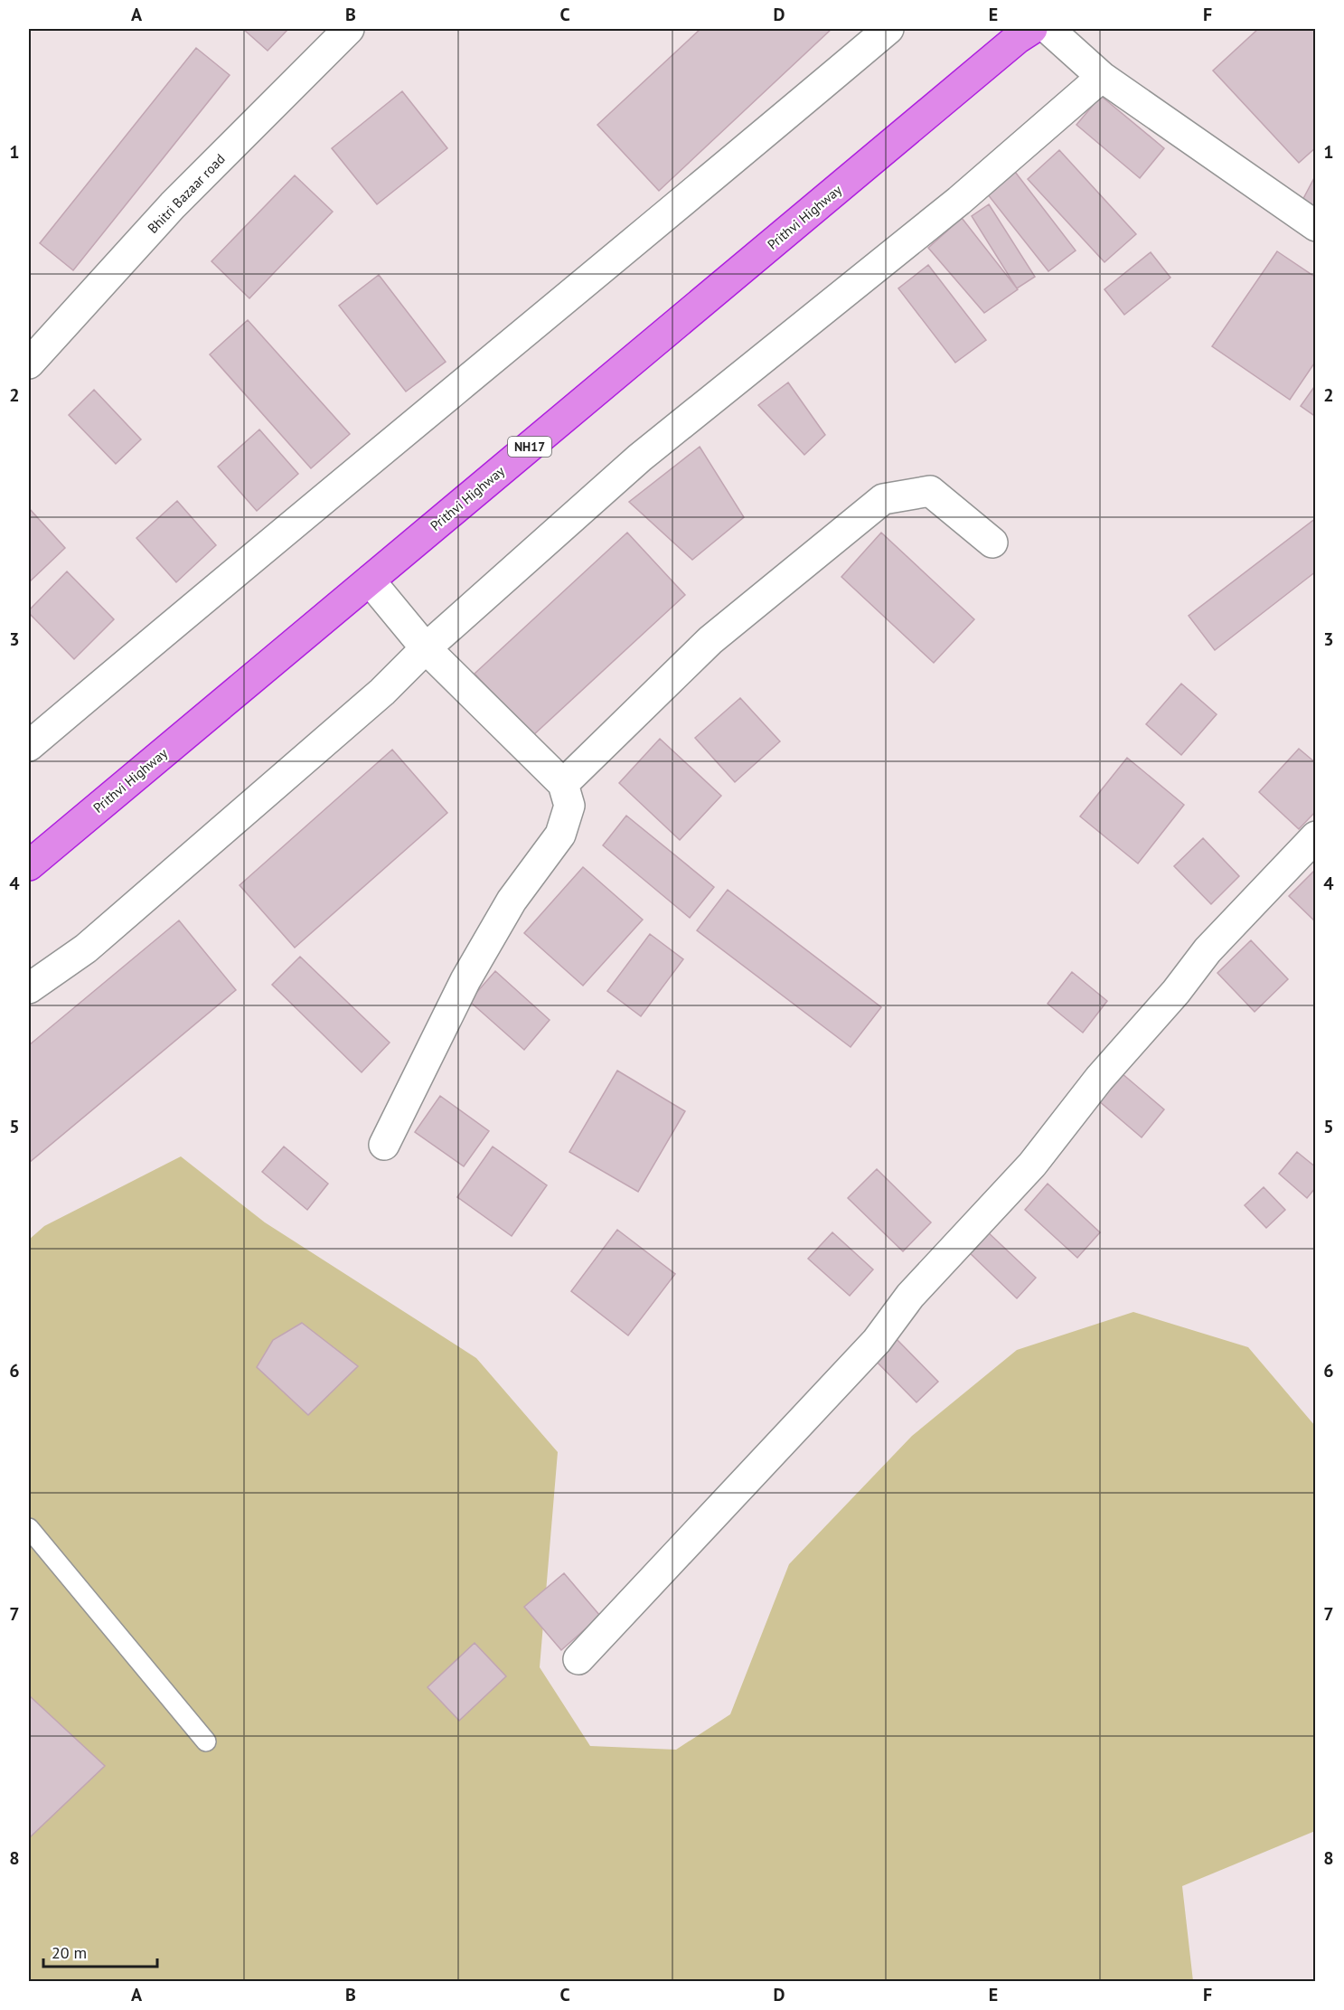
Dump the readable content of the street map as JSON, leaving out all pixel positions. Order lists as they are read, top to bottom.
{
  "streets": {
    "highway": ["Prithvi Highway", "NH17"],
    "street": ["Bhitri Bazaar road"]
  },
  "scale_bar": "20 m",
  "grid": {
    "columns": [
      "A",
      "B",
      "C",
      "D",
      "E",
      "F"
    ],
    "rows": [
      "1",
      "2",
      "3",
      "4",
      "5",
      "6",
      "7",
      "8"
    ]
  }
}
